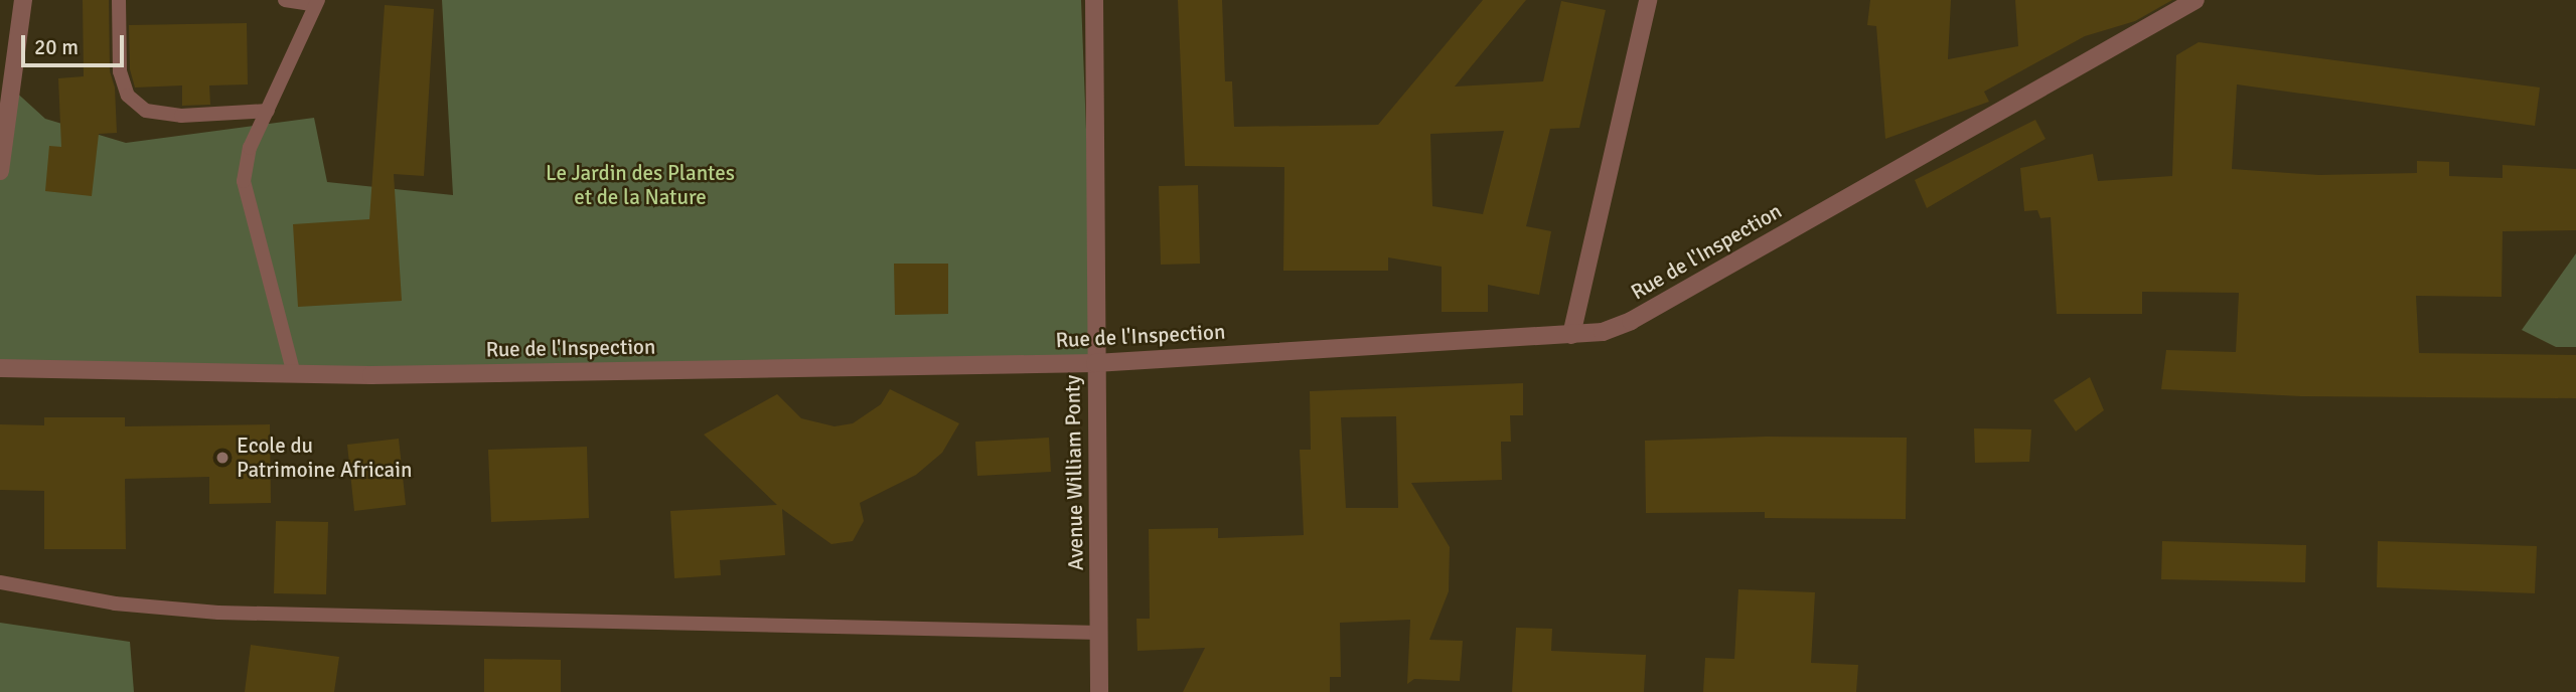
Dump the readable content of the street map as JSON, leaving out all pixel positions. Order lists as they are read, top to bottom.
{
  "streets": {
    "street": ["Rue de l'Inspection", "Avenue William Ponty"]
  },
  "crossings": [
    ["Rue de l'Inspection", "Avenue William Ponty"]
  ],
  "parks": ["Le Jardin des Plantes et de la Nature"],
  "places": ["Ecole du Patrimoine Africain"],
  "scale_bar": "20 m"
}
